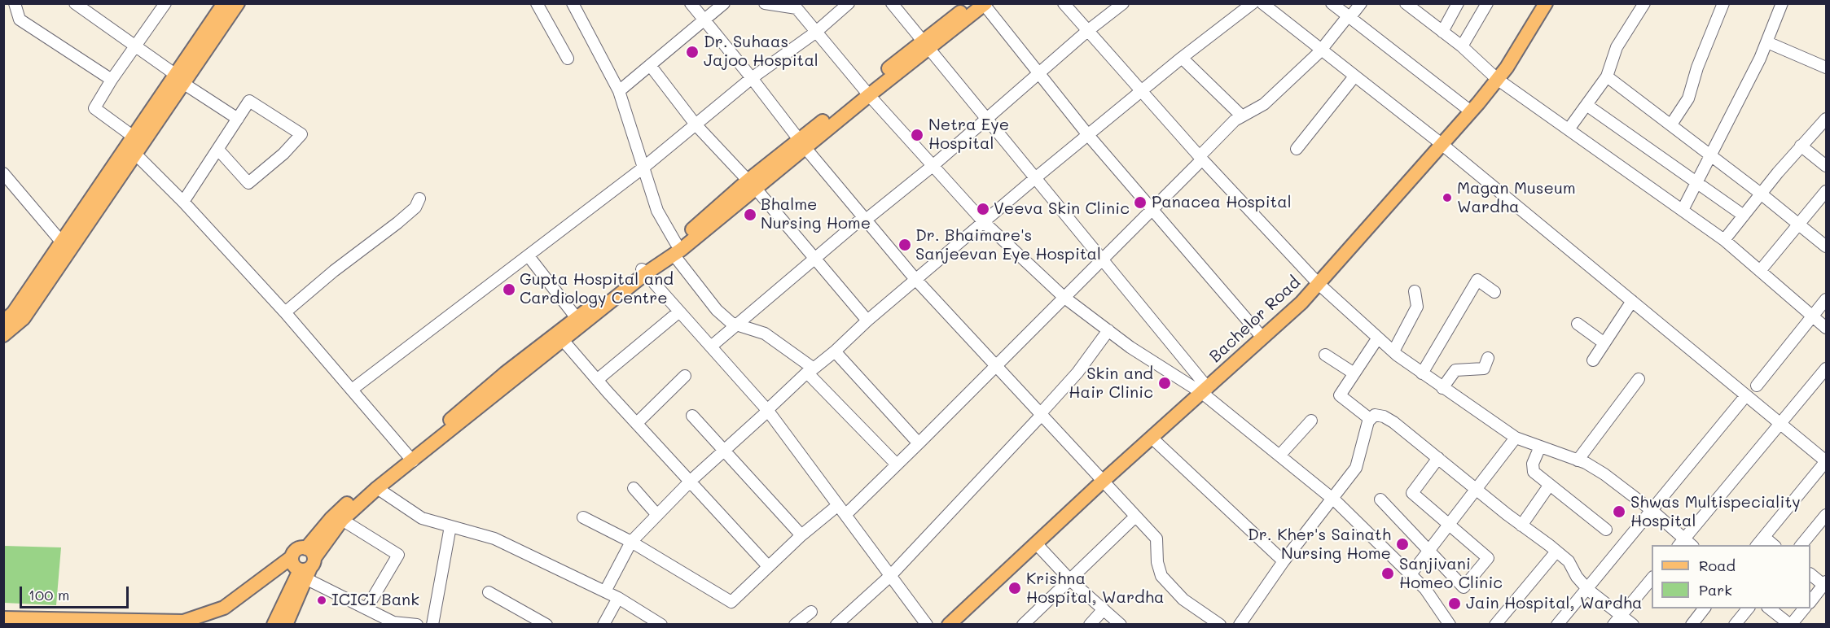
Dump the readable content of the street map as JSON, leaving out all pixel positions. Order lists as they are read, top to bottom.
{
  "streets": {
    "main road": ["Bachelor Road"]
  },
  "places": [
    "Dr. Suhaas Jajoo Hospital",
    "Netra Eye Hospital",
    "Magan Museum Wardha",
    "Panacea Hospital",
    "Veeva Skin Clinic",
    "Bhalme Nursing Home",
    "Dr. Bhaimare's Sanjeevan Eye Hospital",
    "Gupta Hospital and Cardiology Centre",
    "Skin and Hair Clinic",
    "Shwas Multispeciality Hospital",
    "Dr. Kher's Sainath Nursing Home",
    "Sanjivani Homeo Clinic",
    "Krishna Hospital, Wardha",
    "ICICI Bank",
    "Jain Hospital, Wardha"
  ],
  "legend": ["Road", "Park"],
  "scale_bar": "100 m"
}
